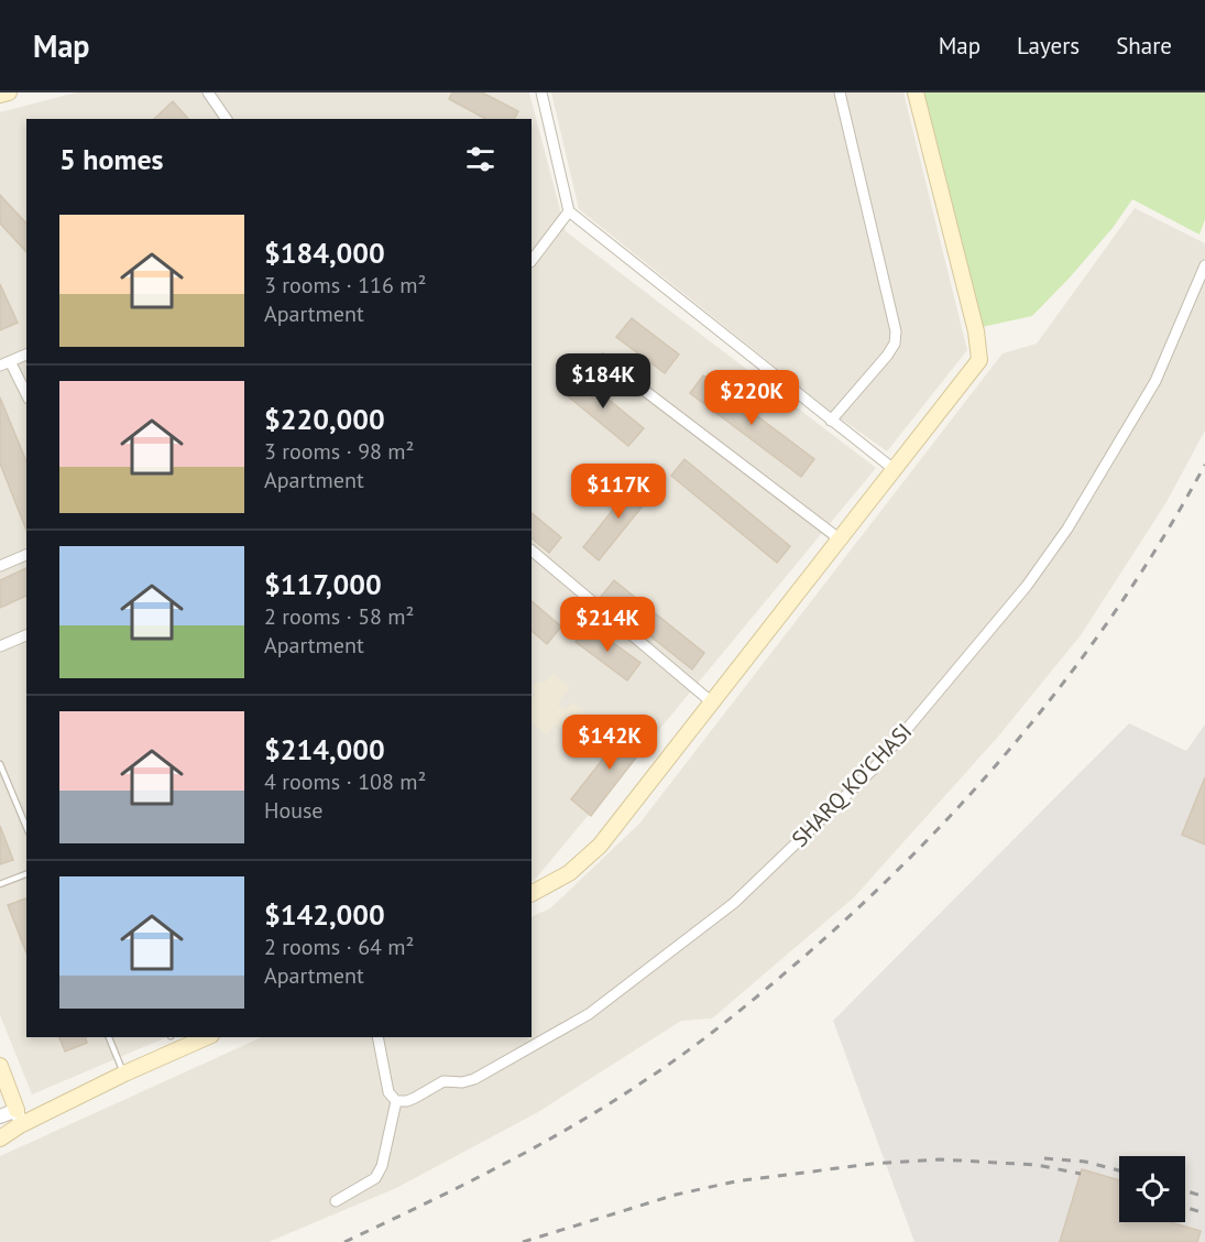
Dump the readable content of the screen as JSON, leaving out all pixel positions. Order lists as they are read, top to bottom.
{
  "streets": {
    "street": ["SHARQ KO'CHASI"]
  },
  "page": {
    "header": "Map",
    "nav": ["Map", "Layers", "Share"],
    "heading": "5 homes",
    "list": [
      {
        "name": "$184,000",
        "note": "3 rooms · 116 m² · Apartment"
      },
      {
        "name": "$220,000",
        "note": "3 rooms · 98 m² · Apartment"
      },
      {
        "name": "$117,000",
        "note": "2 rooms · 58 m² · Apartment"
      },
      {
        "name": "$214,000",
        "note": "4 rooms · 108 m² · House"
      },
      {
        "name": "$142,000",
        "note": "2 rooms · 64 m² · Apartment"
      }
    ],
    "price": [
      "$184K",
      "$220K",
      "$117K",
      "$214K",
      "$142K"
    ]
  }
}
